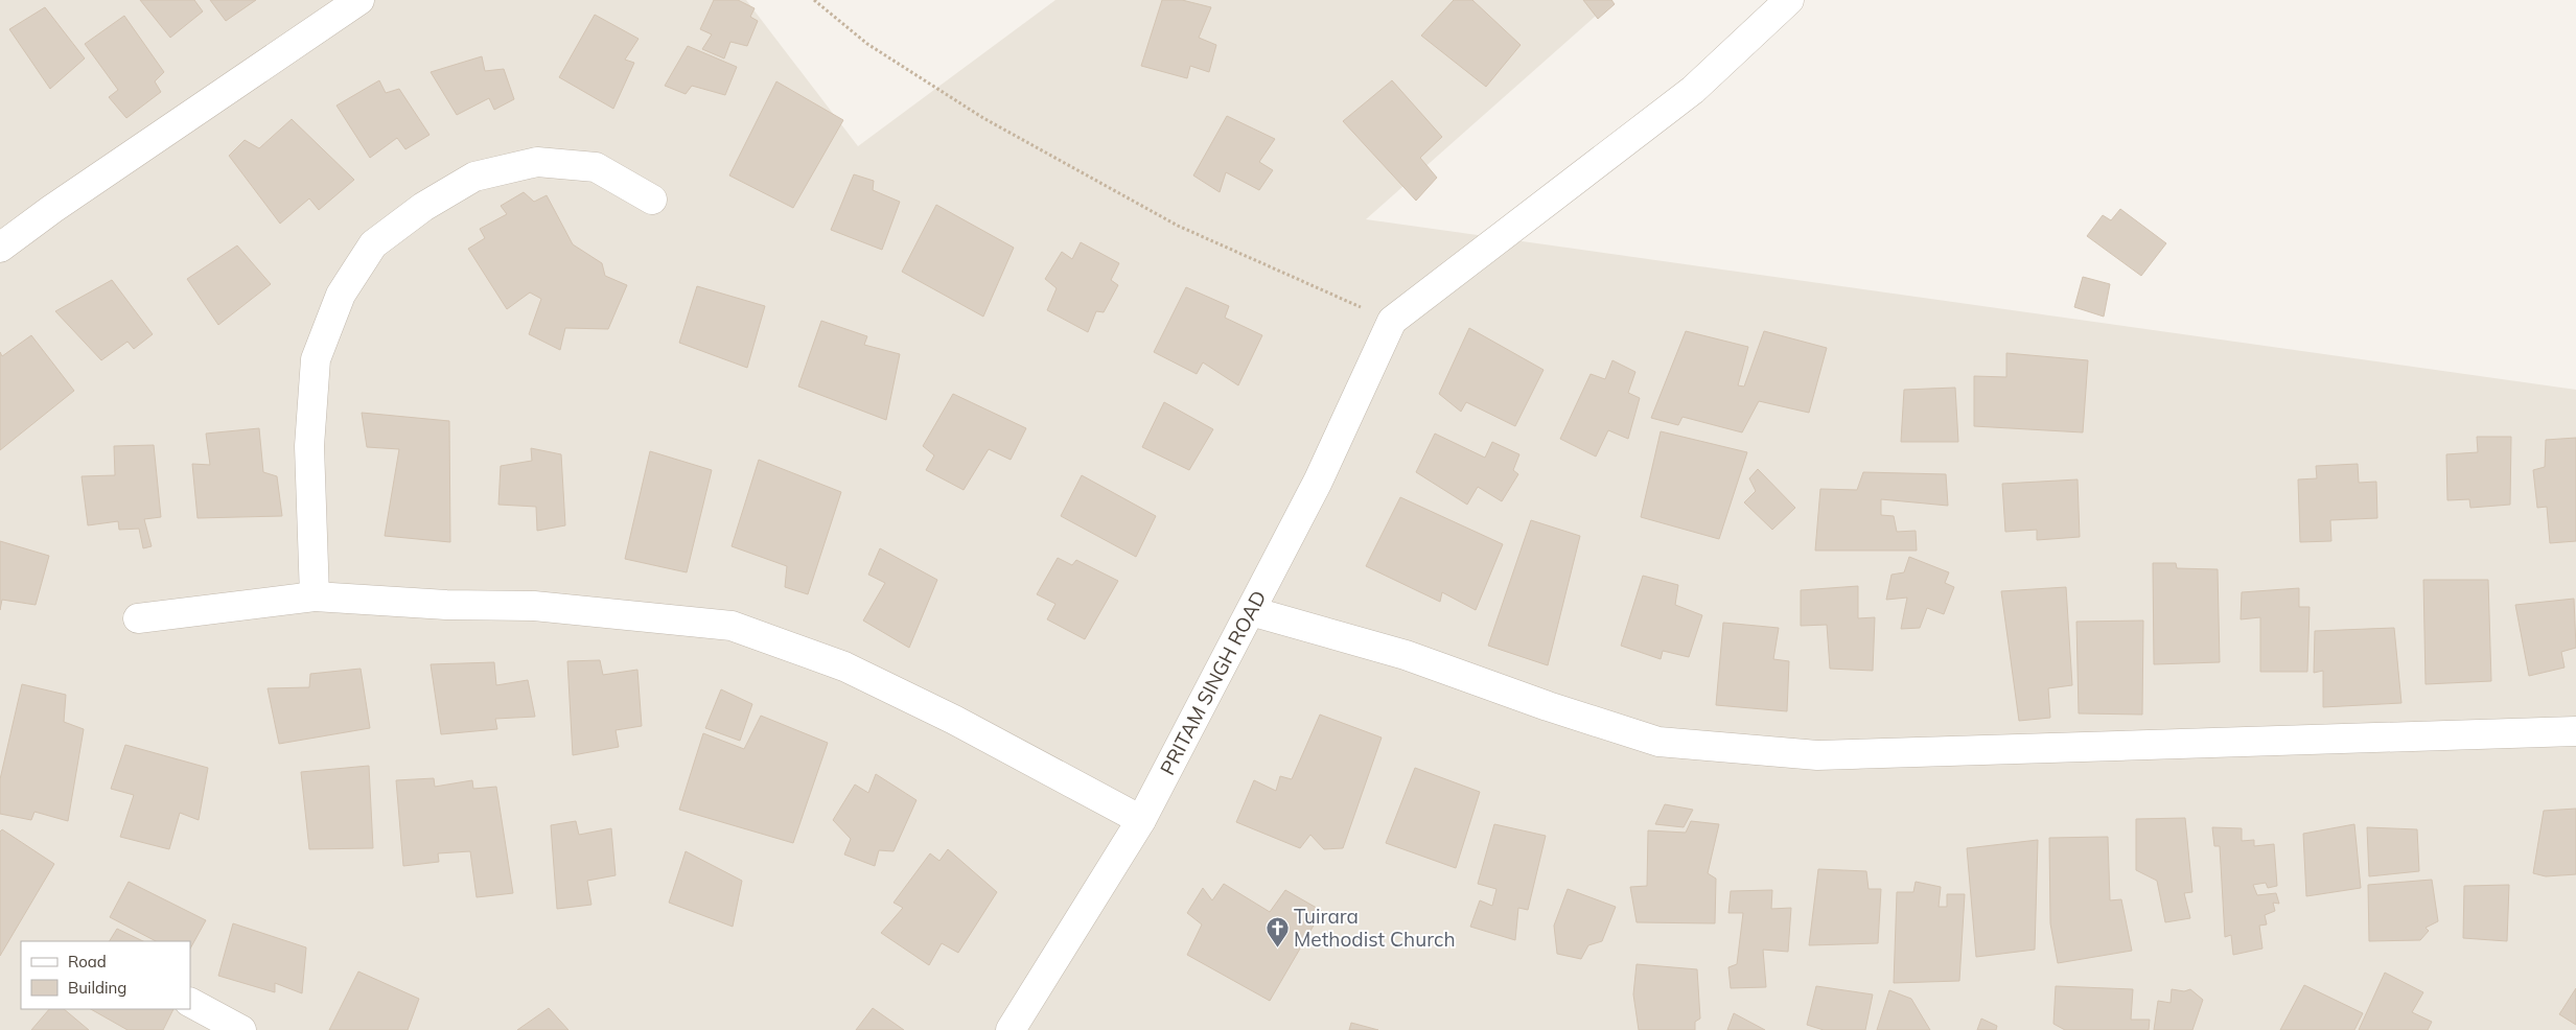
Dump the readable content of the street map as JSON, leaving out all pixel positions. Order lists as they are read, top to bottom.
{
  "streets": {
    "street": ["PRITAM SINGH ROAD"]
  },
  "places": {
    "church": ["Tuirara Methodist Church"]
  },
  "legend": ["Road", "Building"]
}
